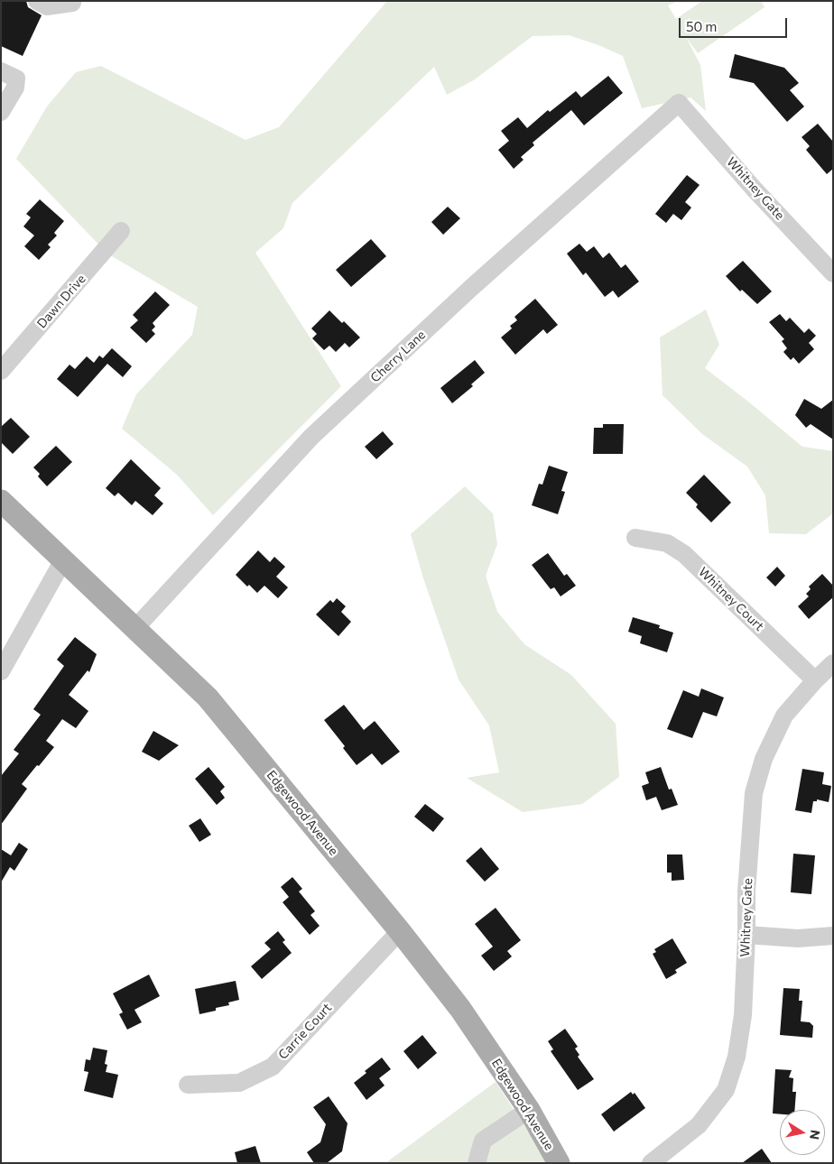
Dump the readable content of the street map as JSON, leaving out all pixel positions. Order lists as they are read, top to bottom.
{
  "streets": {
    "main road": ["Edgewood Avenue"],
    "street": [
      "Whitney Gate",
      "Dawn Drive",
      "Cherry Lane",
      "Whitney Court",
      "Carrie Court"
    ]
  },
  "crossings": [
    ["Whitney Gate", "Cherry Lane"],
    ["Whitney Gate", "Whitney Court"],
    ["Cherry Lane", "Edgewood Avenue"],
    ["Edgewood Avenue", "Carrie Court"]
  ],
  "scale_bar": "50 m",
  "north": "right"
}
